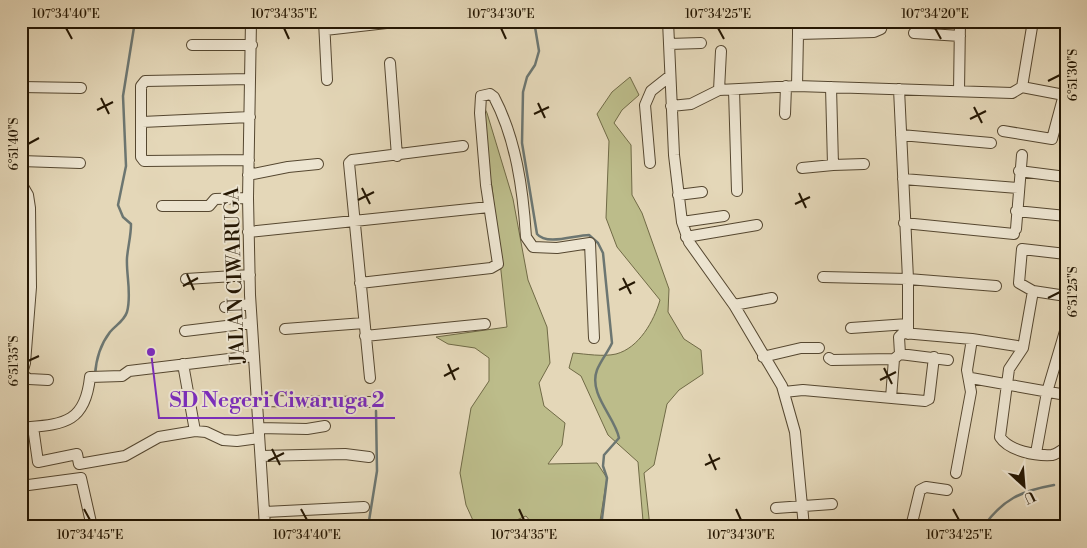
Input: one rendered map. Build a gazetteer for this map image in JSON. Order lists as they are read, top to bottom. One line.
{"streets":{"street":["JALAN CIWARUGA"]},"places":["SD Negeri Ciwaruga 2"],"north":"bottom right","coordinates":["107°34'40\"E","107°34'35\"E","107°34'30\"E","107°34'25\"E","107°34'20\"E","6°51'30\"S","6°51'40\"S","6°51'25\"S","6°51'35\"S","107°34'45\"E"]}
